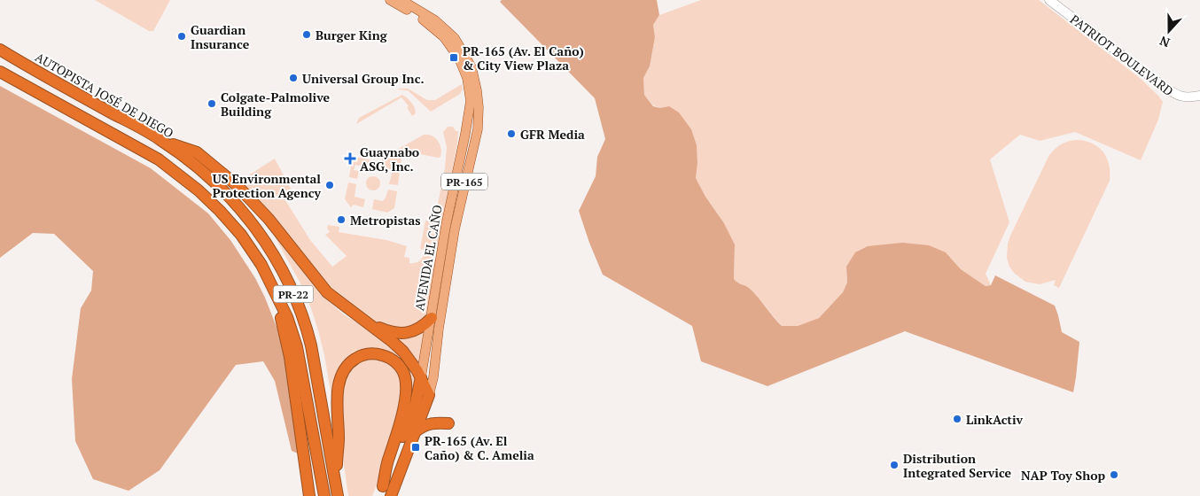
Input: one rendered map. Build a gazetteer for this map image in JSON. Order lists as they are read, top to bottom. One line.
{"streets":{"highway":["AUTOPISTA JOSÉ DE DIEGO","PR-165","AVENIDA EL CAÑO","PR-22"],"street":["PATRIOT BOULEVARD"]},"places":{"other":["Burger King","Guardian Insurance","Universal Group Inc.","Colgate-Palmolive Building","GFR Media","US Environmental Protection Agency","Metropistas","LinkActiv","Distribution Integrated Service","NAP Toy Shop"],"transit":["PR-165 (Av. El Caño) & City View Plaza","PR-165 (Av. El Caño) & C. Amelia"],"health":["Guaynabo ASG, Inc."]},"north":"bottom"}
